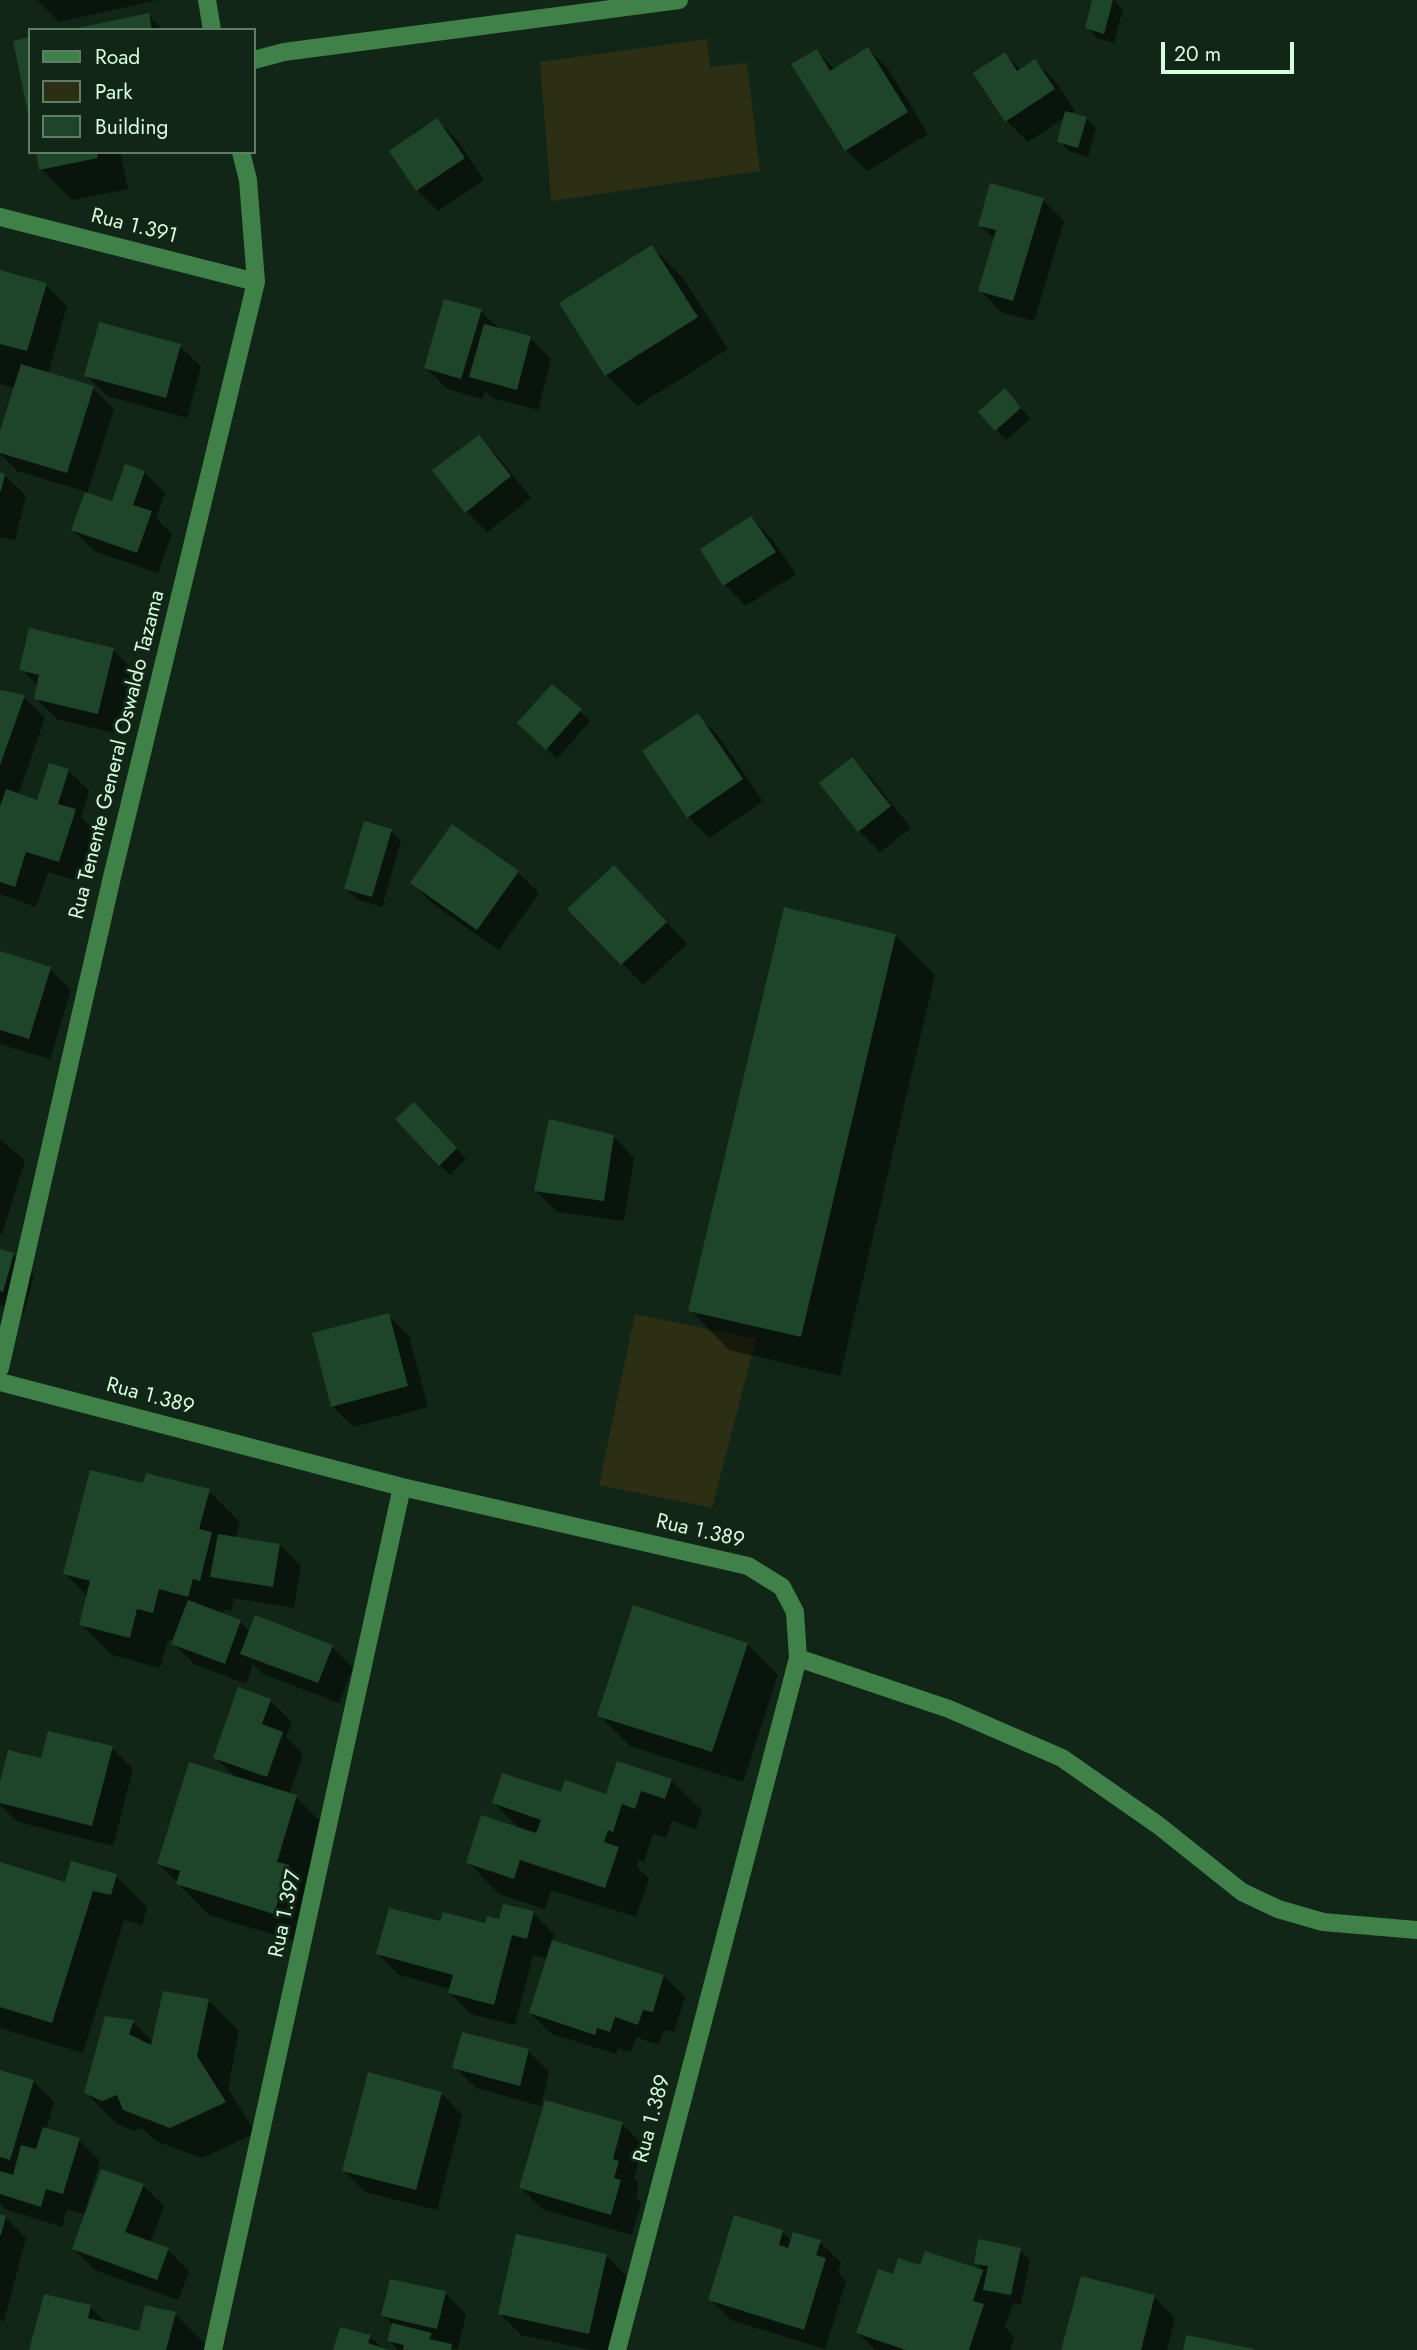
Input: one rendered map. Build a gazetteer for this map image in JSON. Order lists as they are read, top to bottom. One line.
{"streets":{"street":["Rua 1.391","Rua Tenente General Oswaldo Tazama","Rua 1.389","Rua 1.397"]},"crossings":[["Rua 1.391","Rua Tenente General Oswaldo Tazama"],["Rua 1.389","Rua 1.397"]],"legend":["Road","Park","Building"],"scale_bar":"20 m"}
